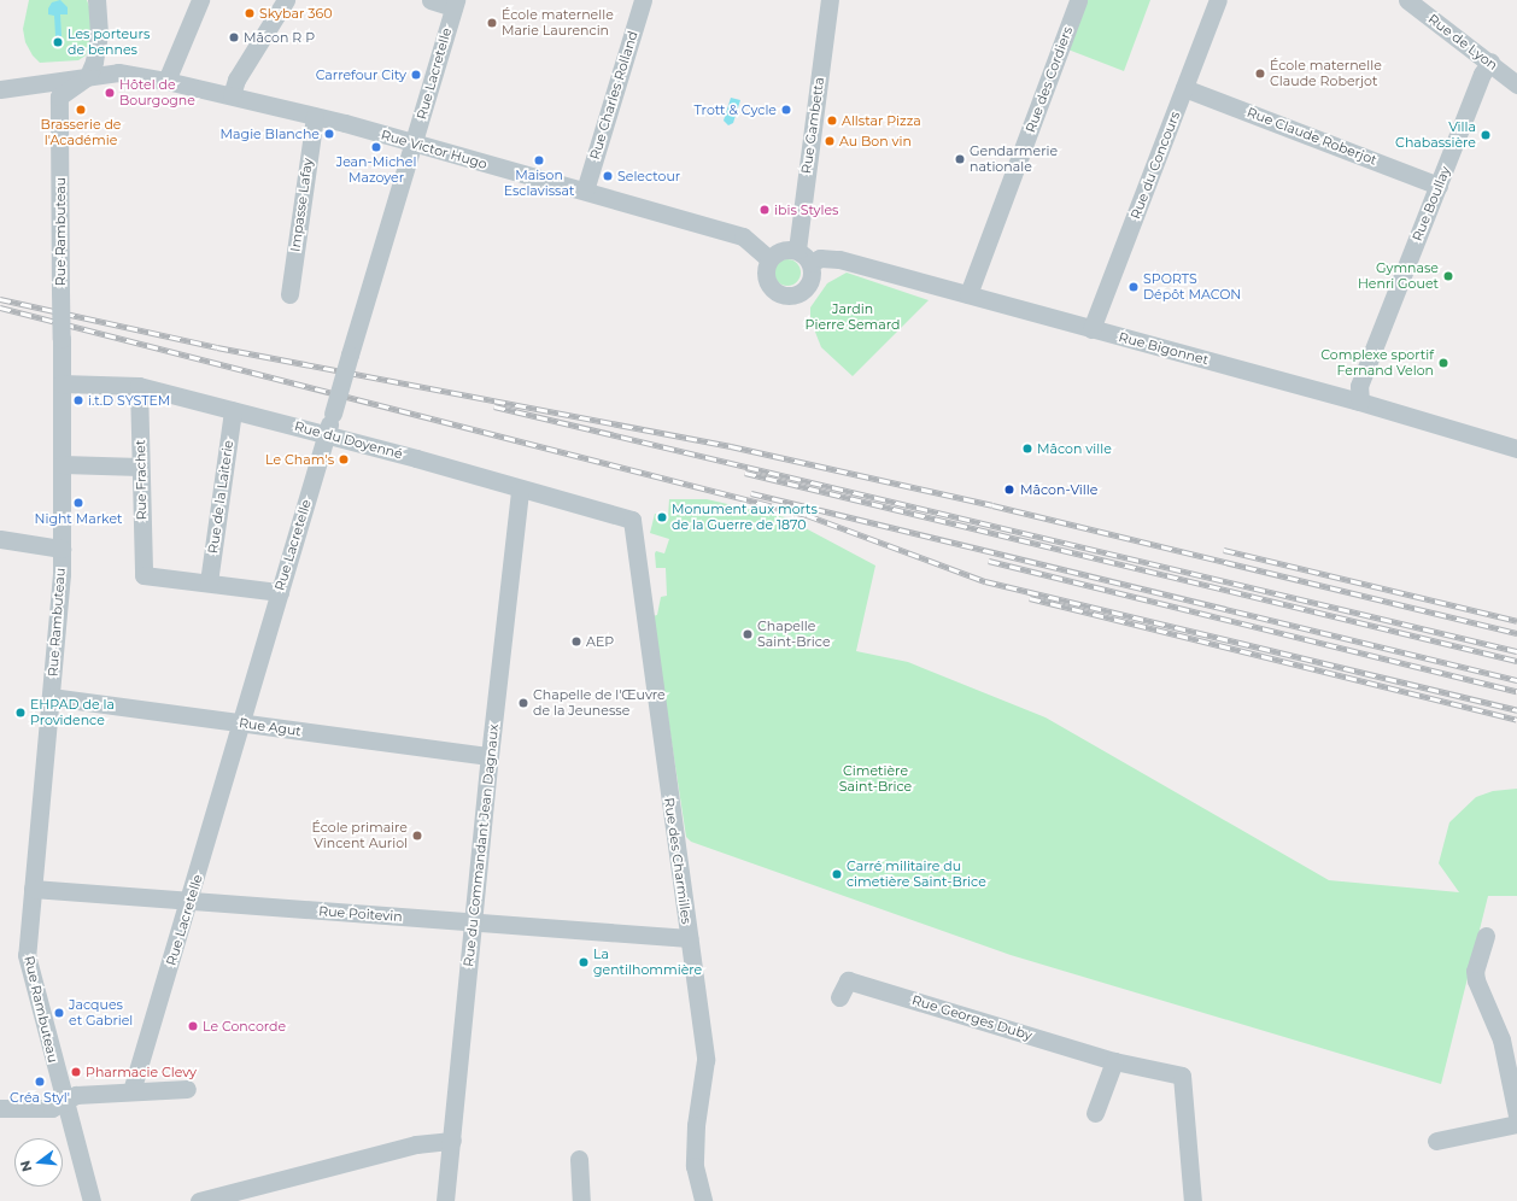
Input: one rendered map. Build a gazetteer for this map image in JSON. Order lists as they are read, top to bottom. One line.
{"streets":{"street":["Rue de Lyon","Rue Lacretelle","Rue des Cordiers","Rue Charles Rolland","Rue Gambetta","Rue Claude Roberjot","Rue Victor Hugo","Rue du Concours","Rue Boullay","Impasse Lafay","Rue Rambuteau","Rue Bigonnet","Rue du Doyenné","Rue Frachet","Rue de la Laiterie","Rue Agut","Rue du Commandant Jean Dagnaux","Rue des Charmilles","Rue Poitevin","Rue Georges Duby"]},"crossings":[["Rue de Lyon","Rue Boullay"],["Rue Lacretelle","Rue Victor Hugo"],["Rue Lacretelle","Rue du Doyenné"],["Rue Lacretelle","Rue Agut"],["Rue Lacretelle","Rue Poitevin"],["Rue des Cordiers","Rue Bigonnet"],["Rue Charles Rolland","Rue Victor Hugo"],["Rue Gambetta","Rue Victor Hugo"],["Rue Gambetta","Rue Bigonnet"],["Rue Claude Roberjot","Rue du Concours"],["Rue Claude Roberjot","Rue Boullay"],["Rue Victor Hugo","Impasse Lafay"],["Rue Victor Hugo","Rue Rambuteau"],["Rue Victor Hugo","Rue Bigonnet"],["Rue du Concours","Rue Bigonnet"],["Rue Boullay","Rue Bigonnet"],["Rue Rambuteau","Rue du Doyenné"],["Rue Rambuteau","Rue Agut"],["Rue Rambuteau","Rue Poitevin"],["Rue du Doyenné","Rue Frachet"],["Rue du Doyenné","Rue de la Laiterie"],["Rue du Doyenné","Rue du Commandant Jean Dagnaux"],["Rue du Doyenné","Rue des Charmilles"],["Rue Frachet","Rue de la Laiterie"],["Rue Agut","Rue du Commandant Jean Dagnaux"],["Rue du Commandant Jean Dagnaux","Rue Poitevin"],["Rue des Charmilles","Rue Poitevin"]],"parks":["Jardin Pierre Semard","Cimetière Saint-Brice"],"places":["Skybar 360","École maternelle Marie Laurencin","Mâcon R P","Les porteurs de bennes","École maternelle Claude Roberjot","Carrefour City","Hôtel de Bourgogne","Brasserie de l'Académie","Trott & Cycle","Allstar Pizza","Magie Blanche","Villa Chabassière","Au Bon vin","Jean-Michel Mazoyer","Gendarmerie nationale","Maison Esclavissat","Selectour","ibis Styles","Gymnase Henri Gouet","SPORTS Dépôt MACON","Complexe sportif Fernand Velon","i.t.D SYSTEM","Mâcon ville","Le Cham's","Mâcon-Ville","Night Market","Monument aux morts de la Guerre de 1870","Chapelle Saint-Brice","AEP","Chapelle de l'Œuvre de la Jeunesse","EHPAD de la Providence","École primaire Vincent Auriol","Carré militaire du cimetière Saint-Brice","La gentilhommière","Jacques et Gabriel","Le Concorde","Pharmacie Clevy","Créa Styl'"],"north":"left"}
